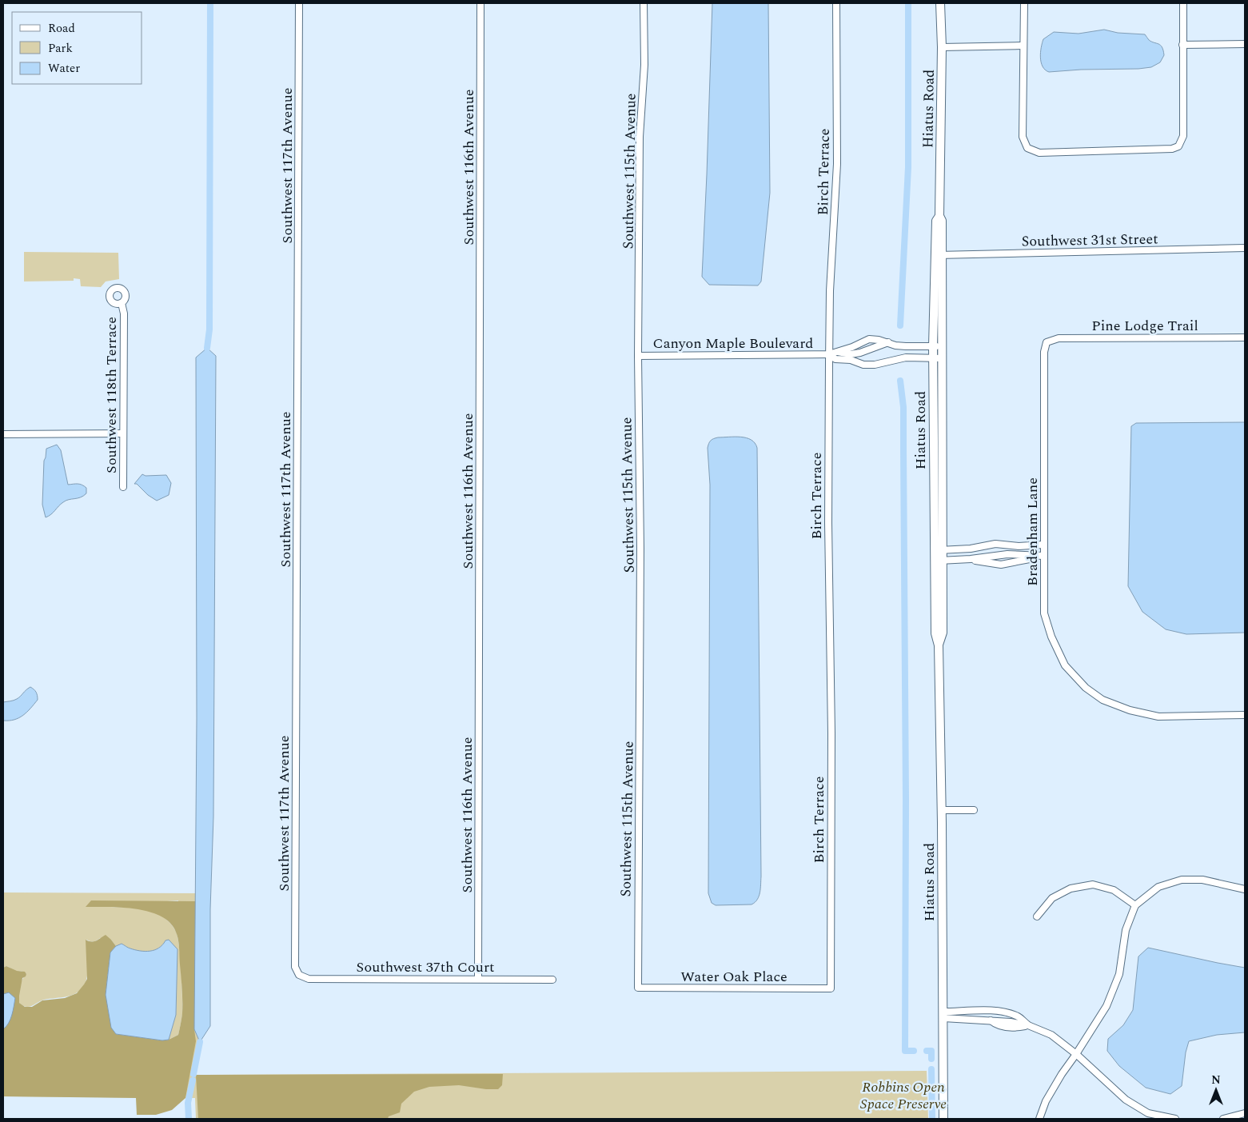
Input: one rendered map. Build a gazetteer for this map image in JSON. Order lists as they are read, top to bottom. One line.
{"streets":{"street":["Hiatus Road","Southwest 117th Avenue","Southwest 116th Avenue","Southwest 115th Avenue","Birch Terrace","Southwest 31st Street","Pine Lodge Trail","Canyon Maple Boulevard","Southwest 118th Terrace","Bradenham Lane","Southwest 37th Court","Water Oak Place"]},"crossings":[["Hiatus Road","Southwest 31st Street"],["Hiatus Road","Canyon Maple Boulevard"],["Southwest 117th Avenue","Southwest 37th Court"],["Southwest 116th Avenue","Southwest 37th Court"],["Southwest 115th Avenue","Canyon Maple Boulevard"],["Southwest 115th Avenue","Water Oak Place"],["Birch Terrace","Canyon Maple Boulevard"],["Birch Terrace","Water Oak Place"],["Pine Lodge Trail","Bradenham Lane"]],"parks":["Robbins Open Space Preserve"],"legend":["Road","Park","Water"],"north":"top"}
